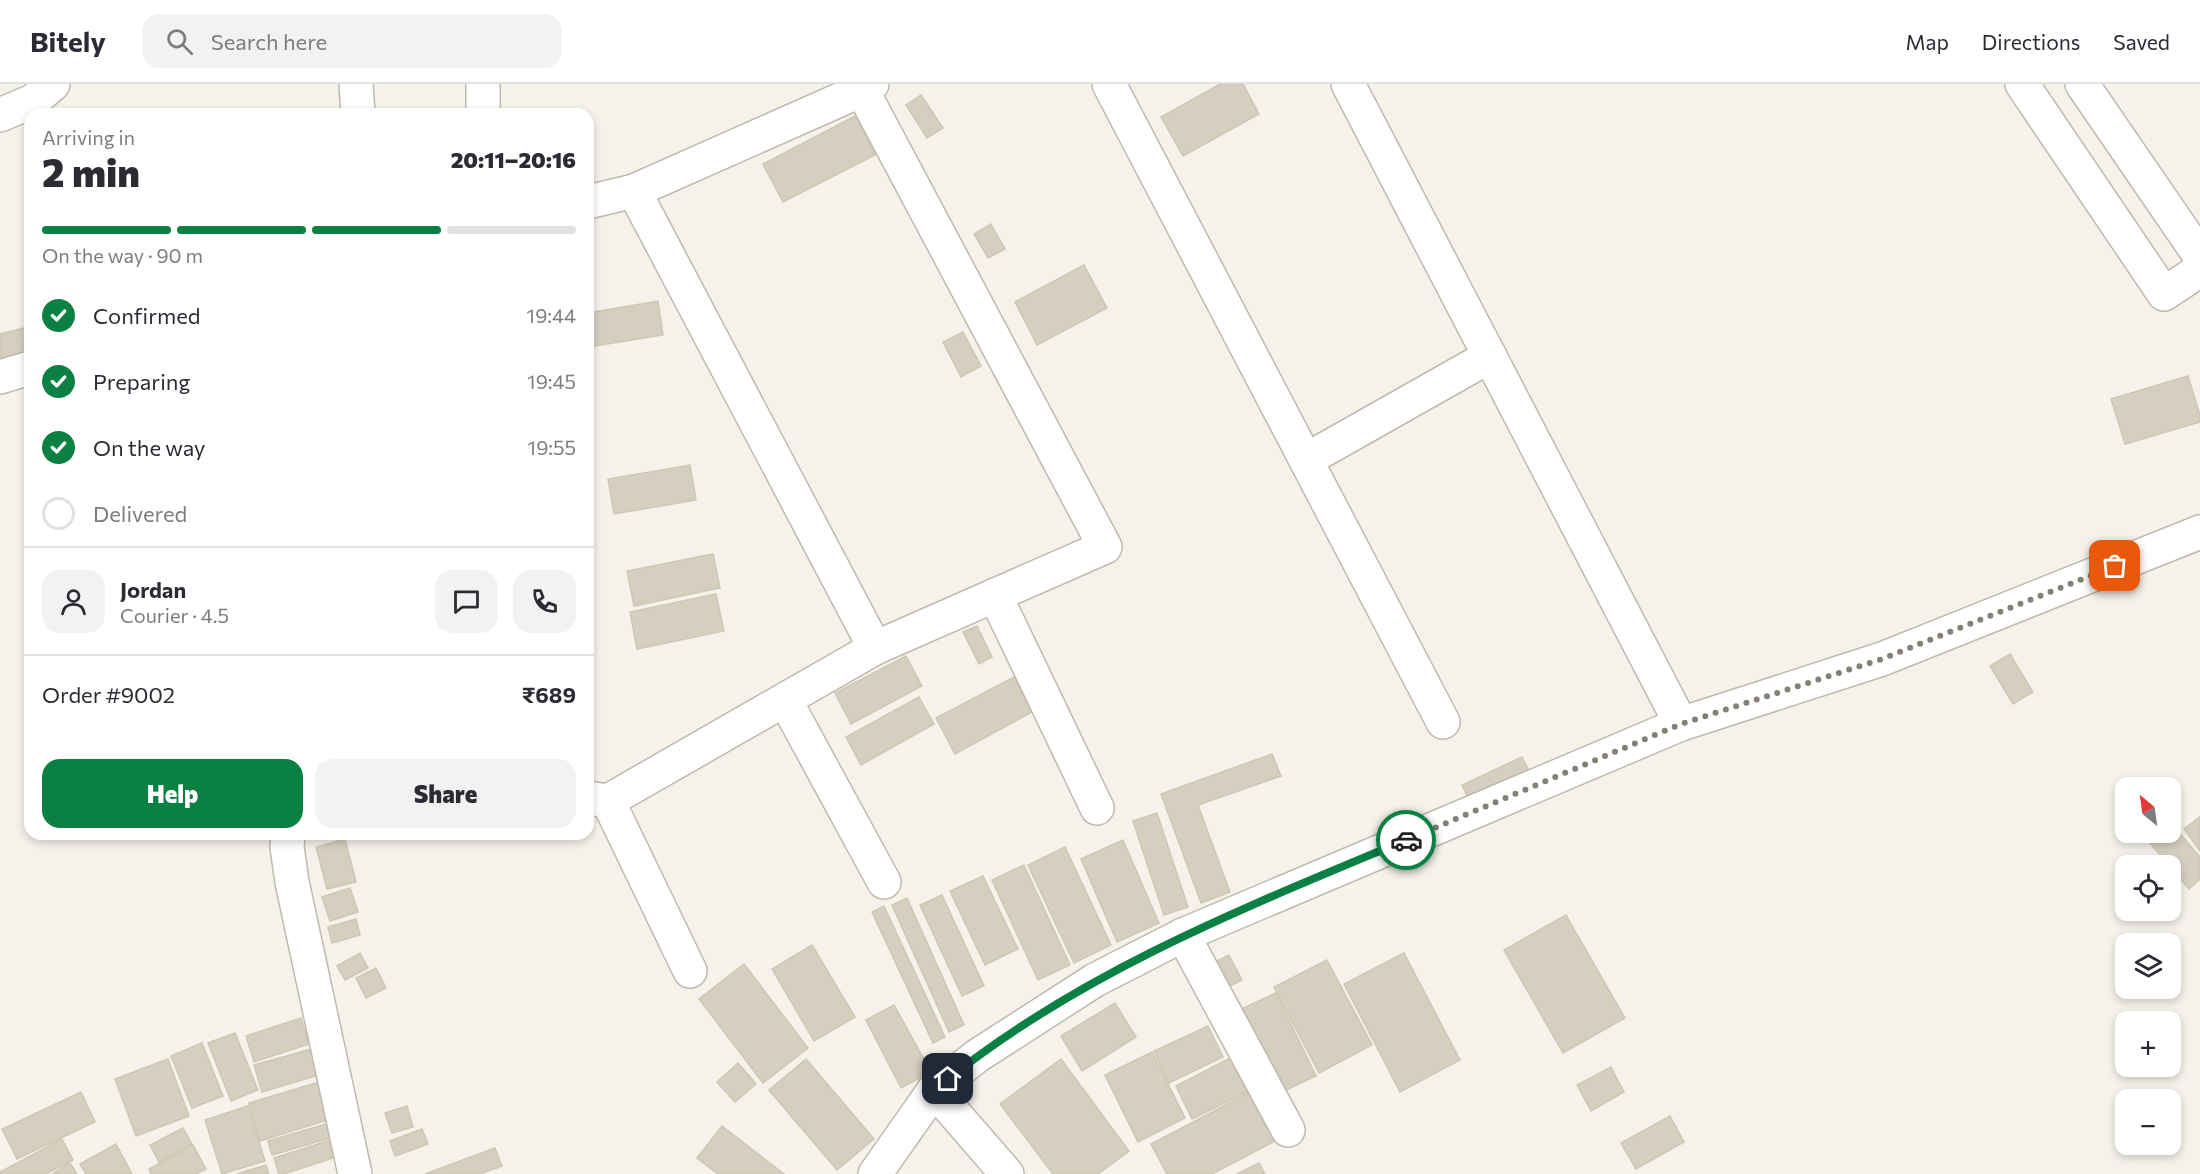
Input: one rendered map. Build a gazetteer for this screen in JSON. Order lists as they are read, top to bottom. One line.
{"north":"top left","page":{"header":"Bitely","search":"Search here","nav":["Map","Directions","Saved"],"heading":["2 min","Arriving in","20:11–20:16"],"panel":["Jordan","Courier · 4.5","Order #9002","₹689"],"bar":"On the way · 90 m","list":[["Confirmed","19:44"],["Preparing","19:45"],["On the way","19:55"],"Delivered"],"buttons":["Help","Share"],"map_buttons":["+","−"]}}
